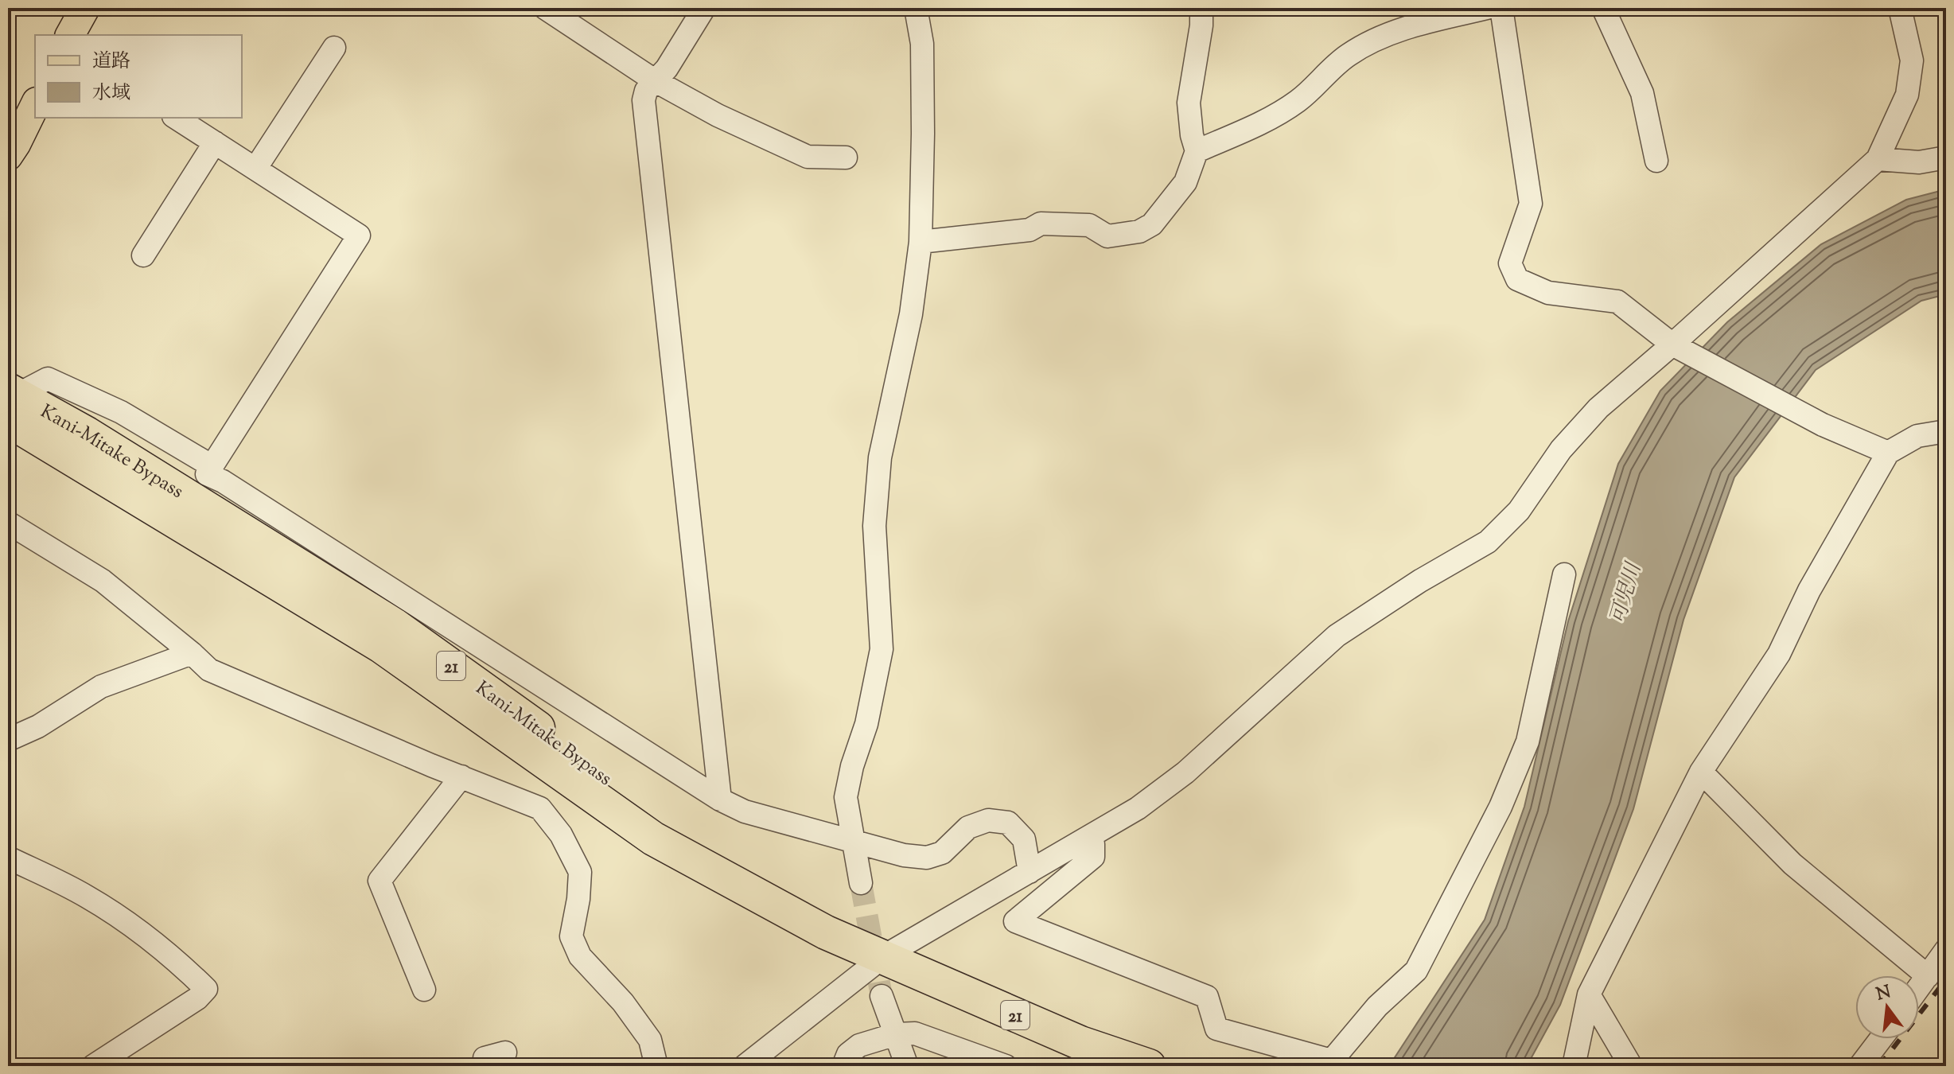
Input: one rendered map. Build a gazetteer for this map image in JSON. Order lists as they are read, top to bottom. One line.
{"streets":{"highway":["Kani-Mitake Bypass","21"]},"water":["可児川"],"legend":["道路","水域"],"north":"top"}
